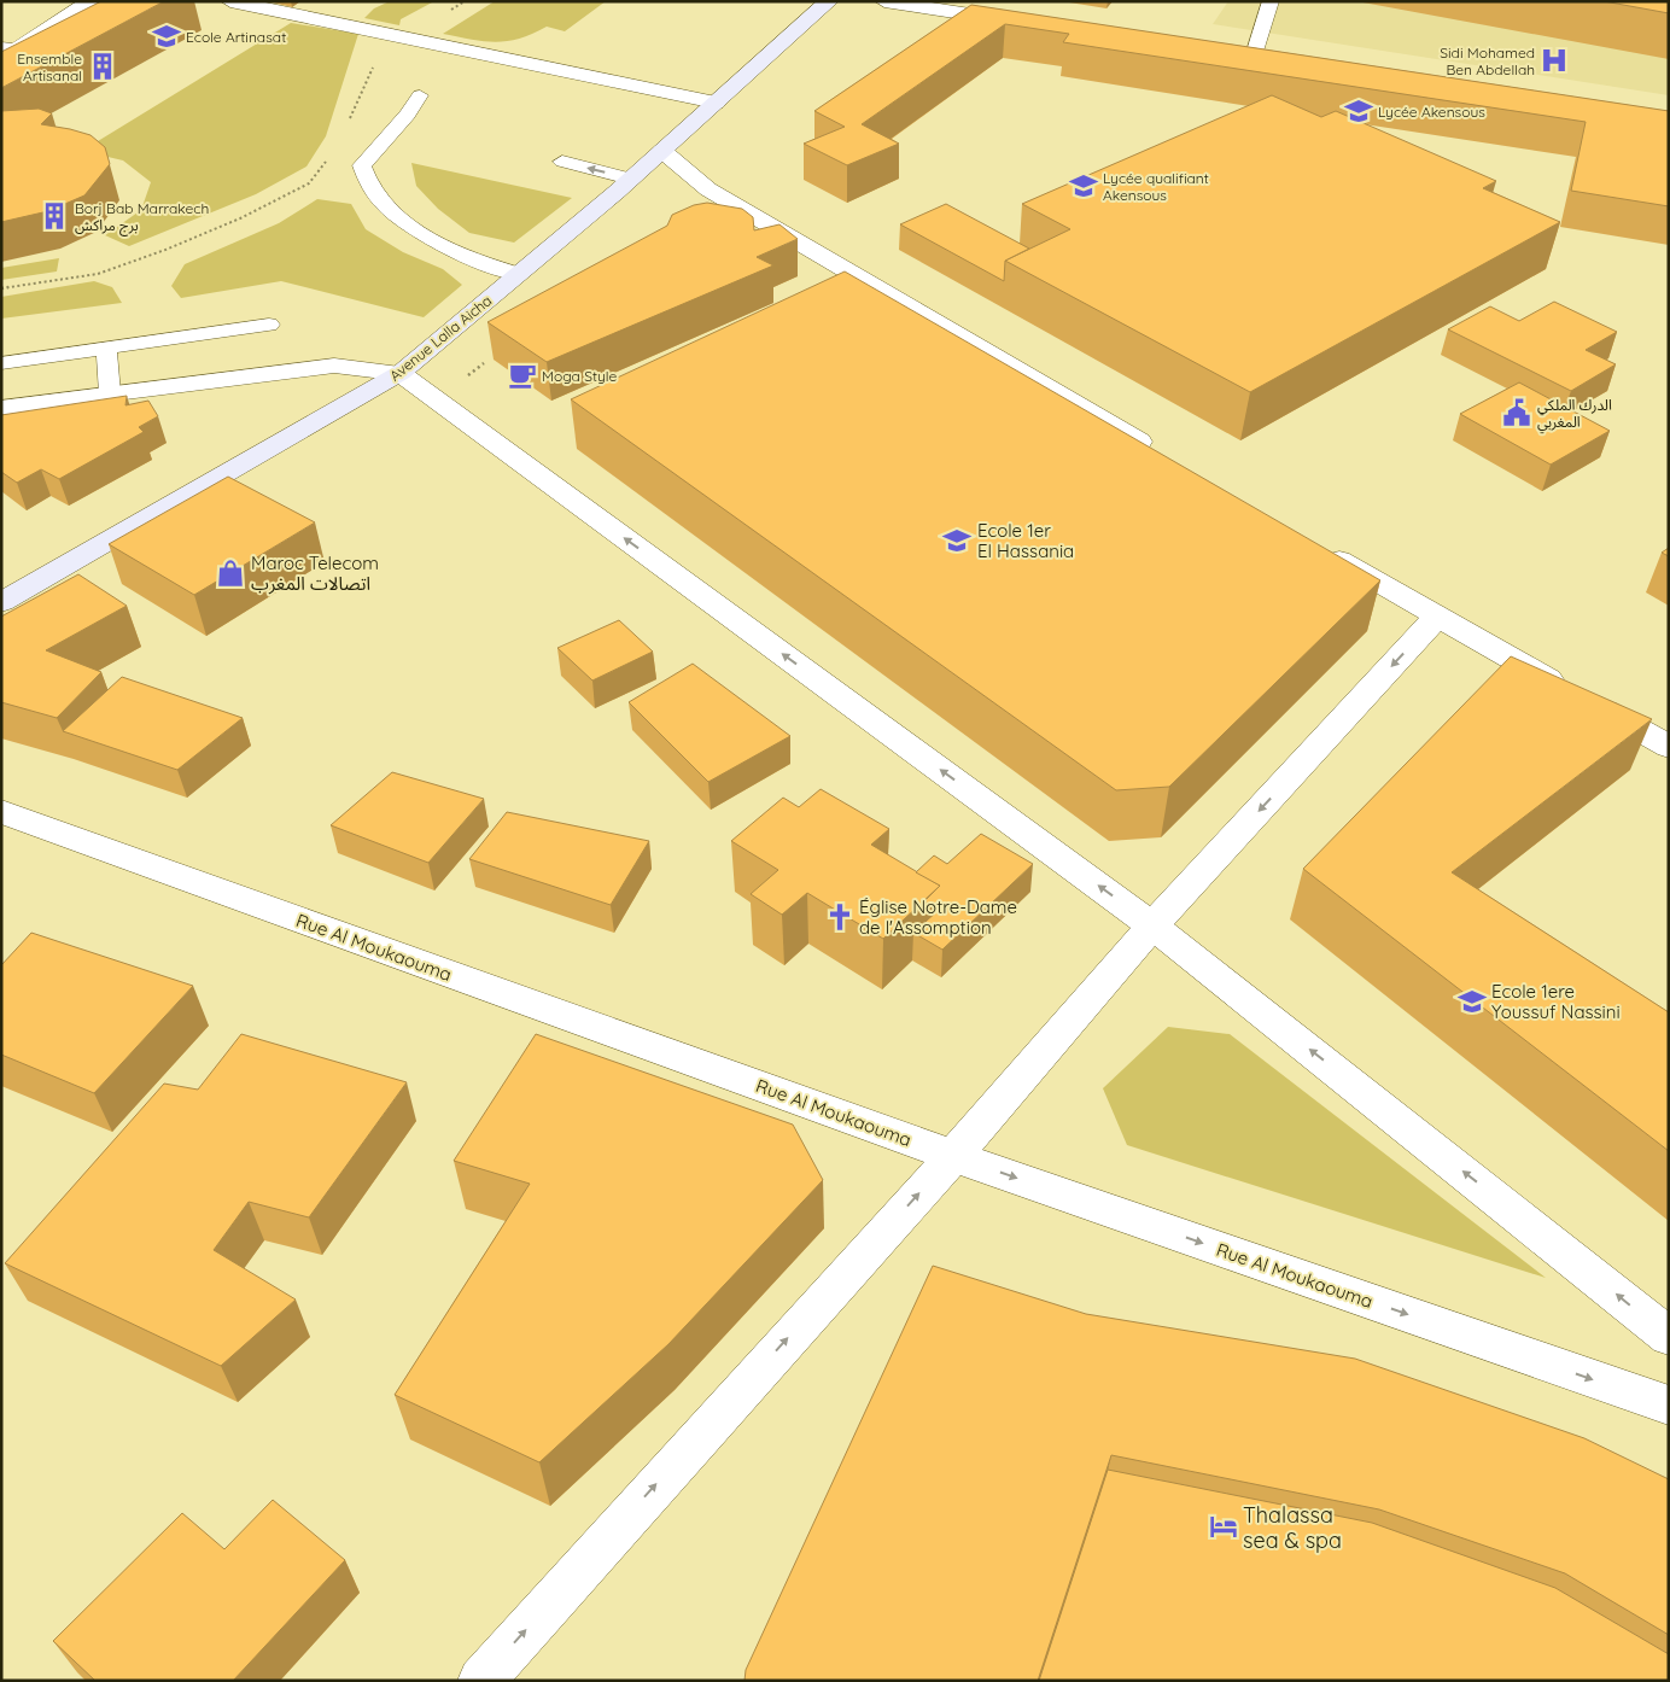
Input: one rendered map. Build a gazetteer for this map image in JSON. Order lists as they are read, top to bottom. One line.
{"streets":{"street":["Avenue Lalla Aicha","Rue Al Moukaouma"]},"places":{"school or university":["Ecole Artinasat","Lycée Akensous","Lycée qualifiant Akensous","Ecole 1er El Hassania","Ecole 1ere Youssuf Nassini"],"hospital":["Sidi Mohamed Ben Abdellah"],"building":["Ensemble Artisanal","Borj Bab Marrakech برج مراكش"],"cafe":["Moga Style"],"public building":["الدرك الملكي المغربي"],"shop":["Maroc Telecom اتصالات المغرب"],"church":["Église Notre-Dame de l'Assomption"],"hotel":["Thalassa sea & spa"]}}
